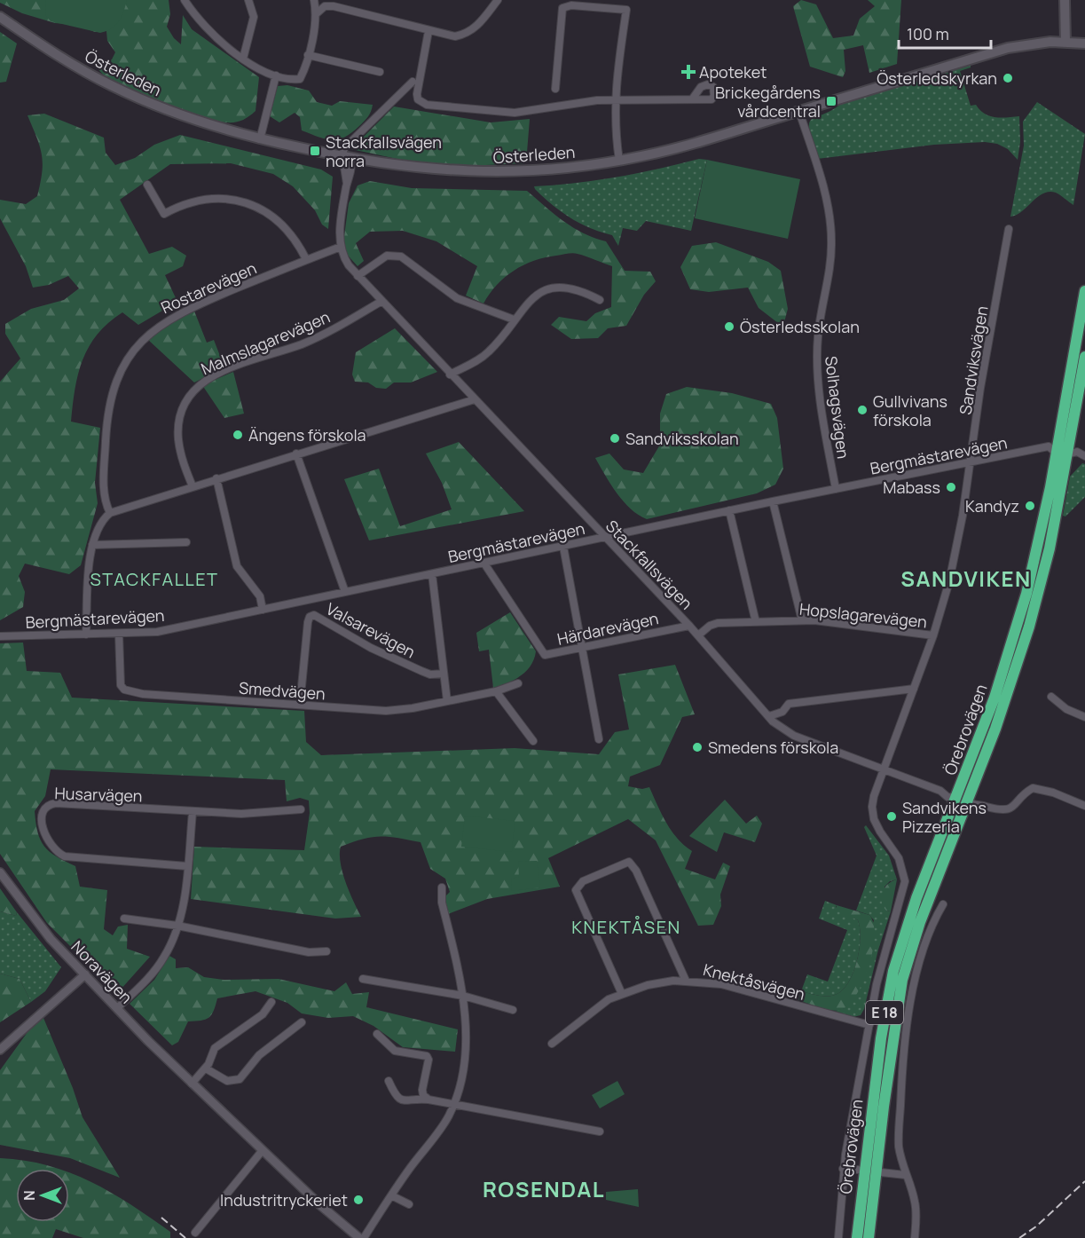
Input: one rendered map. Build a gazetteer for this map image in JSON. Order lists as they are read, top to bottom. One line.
{"streets":{"highway":["Örebrovägen","E 18"],"main road":["Österleden"],"street":["Rostarevägen","Malmslagarevägen","Sandviksvägen","Solhagsvägen","Bergmästarevägen","Stackfallsvägen","Hopslagarevägen","Härdarevägen","Valsarevägen","Smedvägen","Husarvägen","Noravägen","Knektåsvägen"]},"crossings":[["Österleden","Solhagsvägen"],["Österleden","Stackfallsvägen"],["Rostarevägen","Stackfallsvägen"],["Malmslagarevägen","Stackfallsvägen"],["Sandviksvägen","Bergmästarevägen"],["Sandviksvägen","Stackfallsvägen"],["Sandviksvägen","Hopslagarevägen"],["Sandviksvägen","Knektåsvägen"],["Solhagsvägen","Bergmästarevägen"],["Bergmästarevägen","Stackfallsvägen"],["Bergmästarevägen","Härdarevägen"],["Bergmästarevägen","Smedvägen"],["Bergmästarevägen","Örebrovägen"],["Stackfallsvägen","Hopslagarevägen"],["Stackfallsvägen","Härdarevägen"],["Stackfallsvägen","Örebrovägen"],["Valsarevägen","Smedvägen"]],"districts":["SANDVIKEN","STACKFALLET","KNEKTÅSEN","ROSENDAL"],"places":{"health":["Apoteket"],"other":["Österledskyrkan","Österledsskolan","Gullvivans förskola","Ängens förskola","Sandviksskolan","Mabass","Kandyz","Smedens förskola","Sandvikens Pizzeria","Industritryckeriet"],"transit":["Brickegårdens vårdcentral","Stackfallsvägen norra"]},"scale_bar":"100 m","north":"left"}
